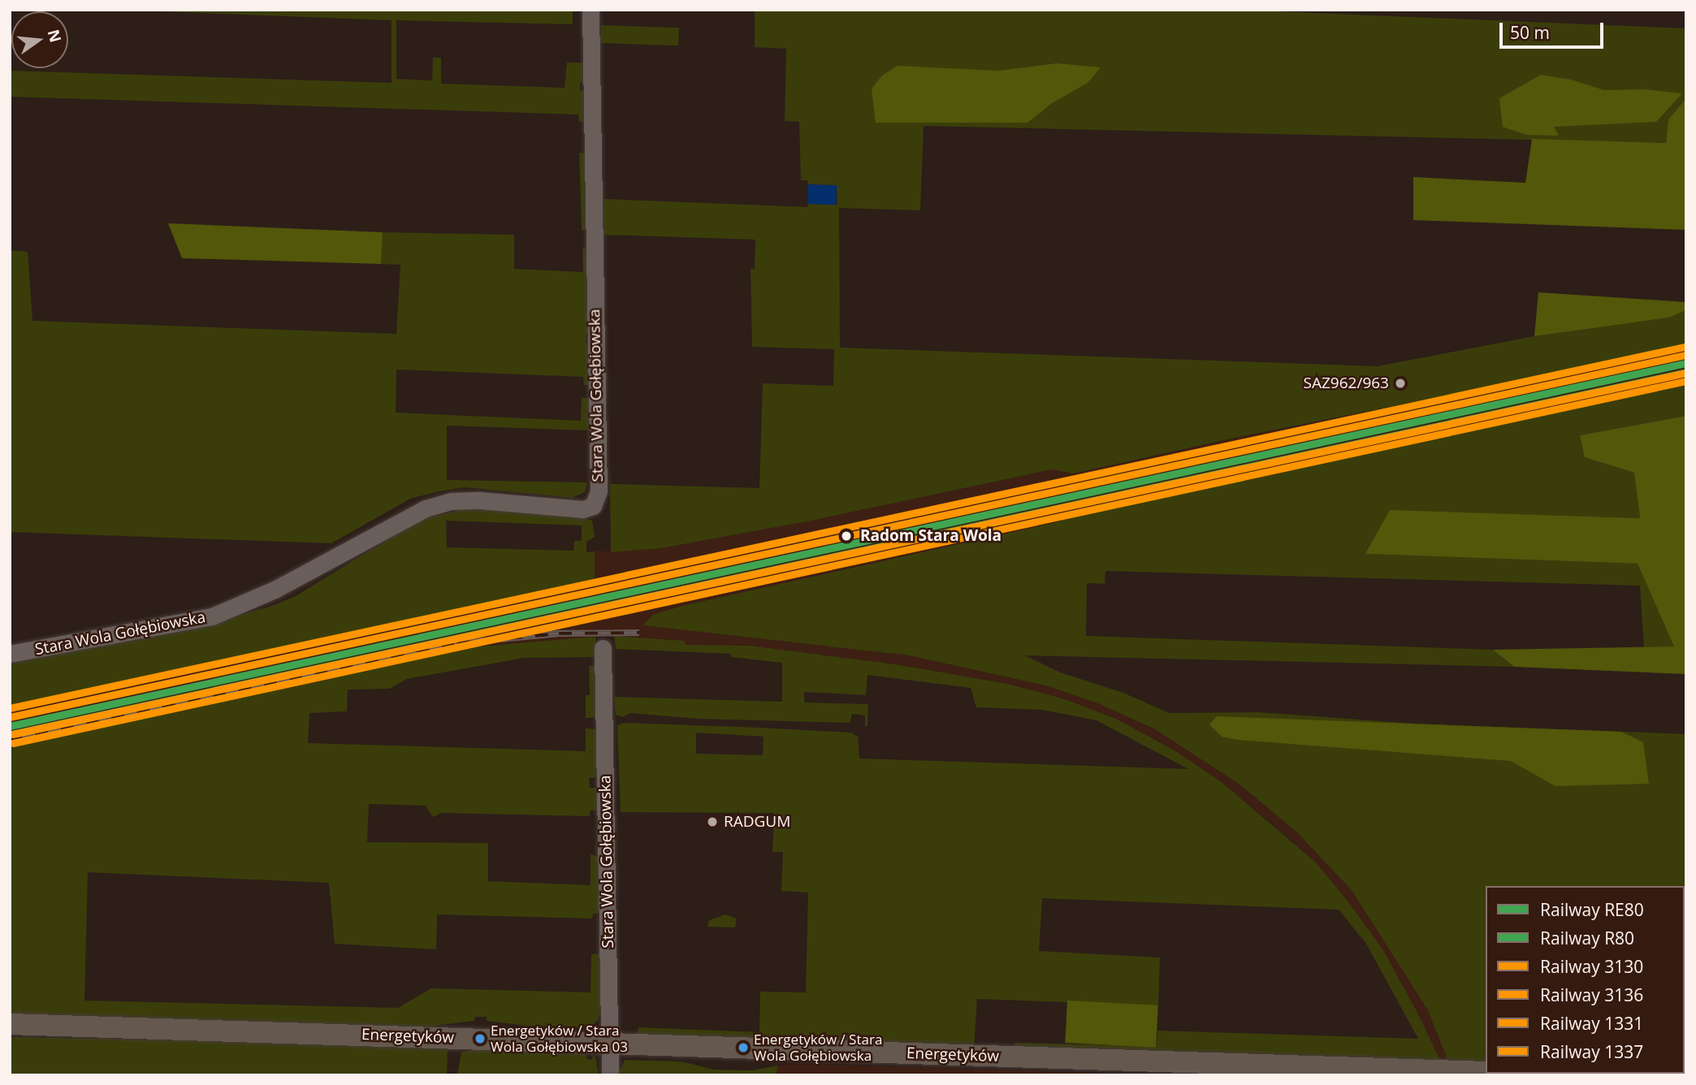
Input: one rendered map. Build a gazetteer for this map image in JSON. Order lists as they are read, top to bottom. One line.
{"streets":{"main road":["Energetyków"],"street":["Stara Wola Gołębiowska"]},"crossings":[["Stara Wola Gołębiowska","Energetyków"]],"places":["SAZ962/963","Radom Stara Wola","RADGUM","Energetyków / Stara Wola Gołębiowska 03","Energetyków / Stara Wola Gołębiowska"],"lines":["rail line 1331","rail line 3130","rail line RE80","rail line R80","rail line 1337","rail line 3136"],"legend":["Railway RE80","Railway R80","Railway 3130","Railway 3136","Railway 1331","Railway 1337"],"scale_bar":"50 m","north":"right"}
